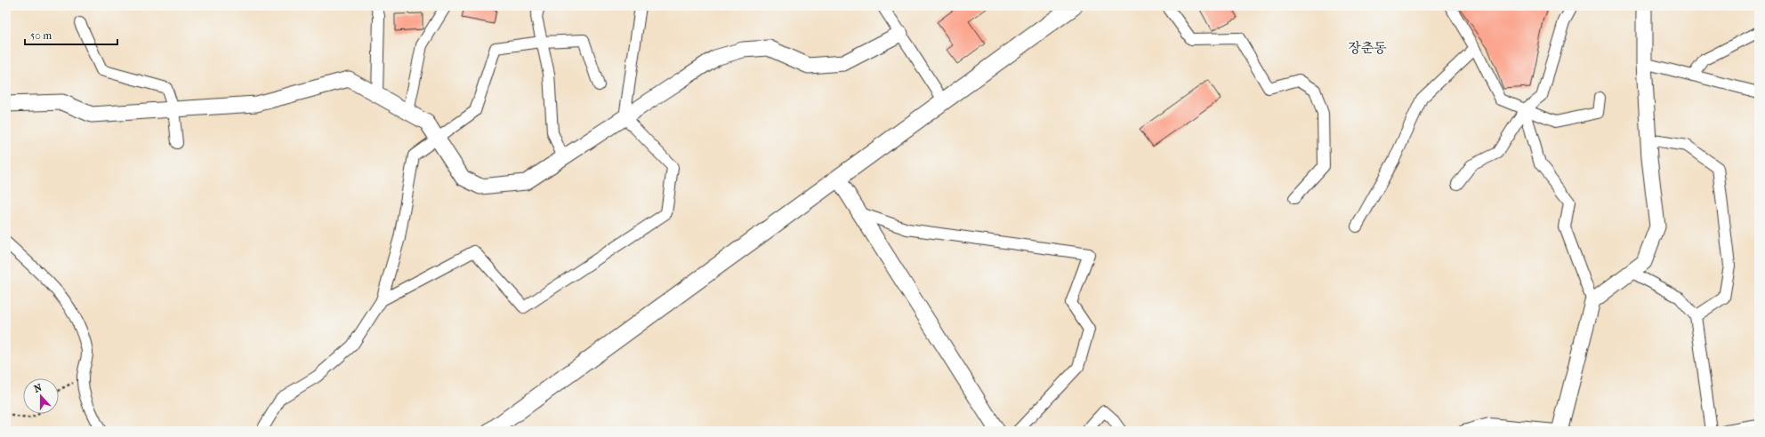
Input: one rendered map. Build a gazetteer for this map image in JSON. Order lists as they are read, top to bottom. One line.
{"districts":["장춘동"],"scale_bar":"50 m","north":"top"}
